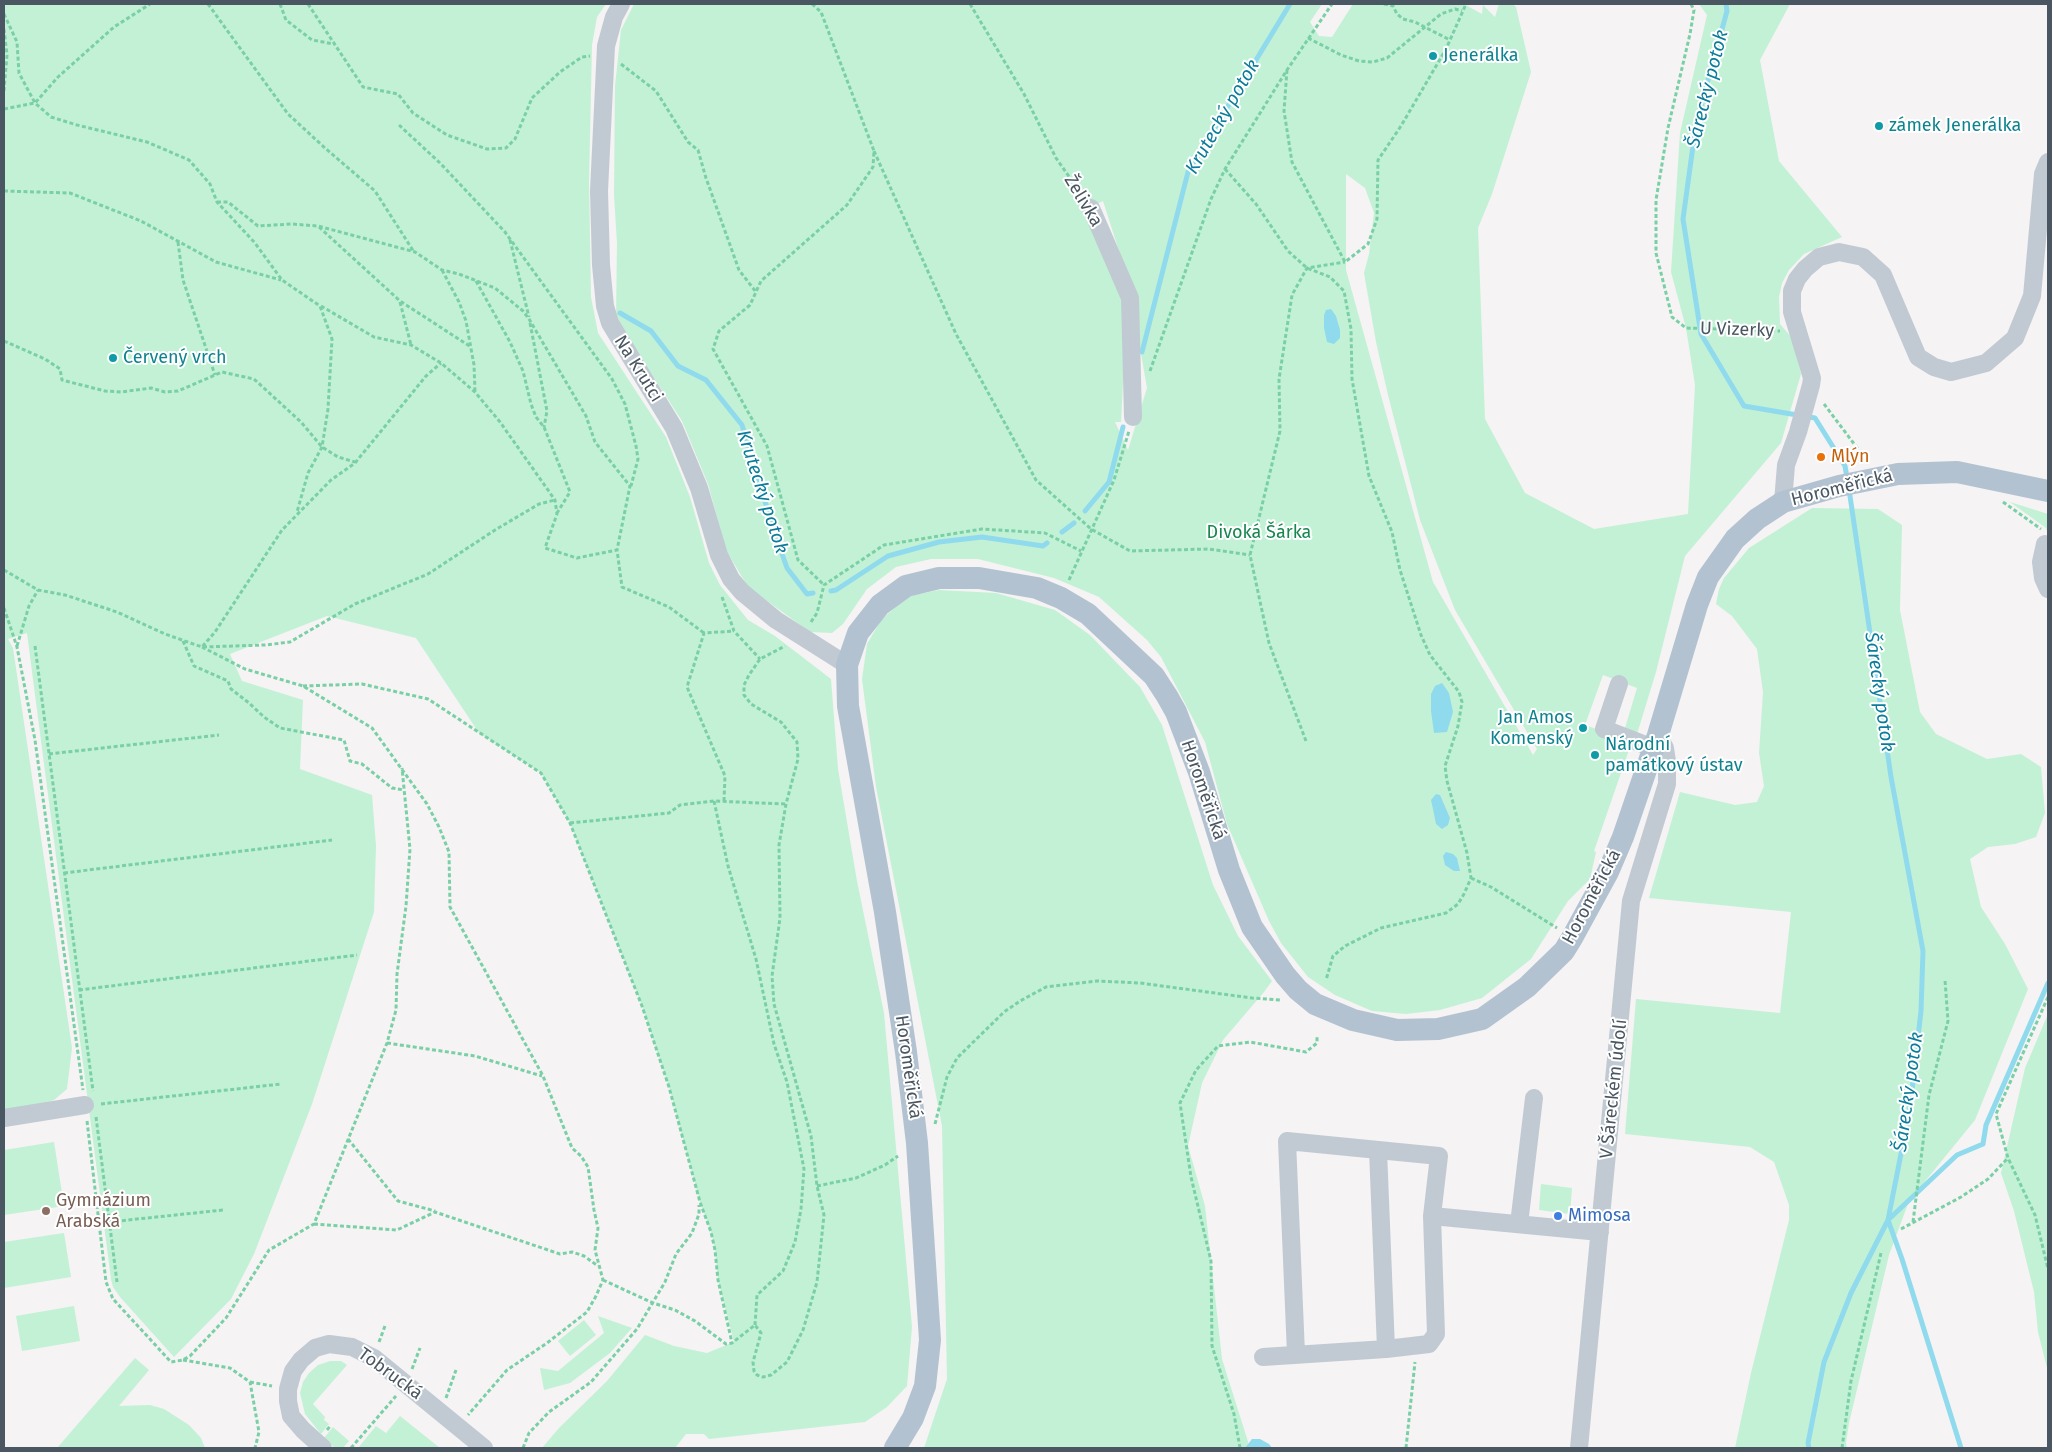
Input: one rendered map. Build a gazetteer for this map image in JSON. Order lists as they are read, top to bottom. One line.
{"streets":{"main road":["Horoměřická"],"street":["Želivka","U Vizerky","Na Krutci","V Šáreckém údolí","Tobrucká"]},"crossings":[["U Vizerky","Horoměřická"],["Na Krutci","Horoměřická"],["Horoměřická","V Šáreckém údolí"]],"water":["Šárecký potok","Krutecký potok"],"parks":["Divoká Šárka"],"places":["Jenerálka","zámek Jenerálka","Červený vrch","Mlýn","Jan Amos Komenský","Národní památkový ústav","Gymnázium Arabská","Mimosa"]}
